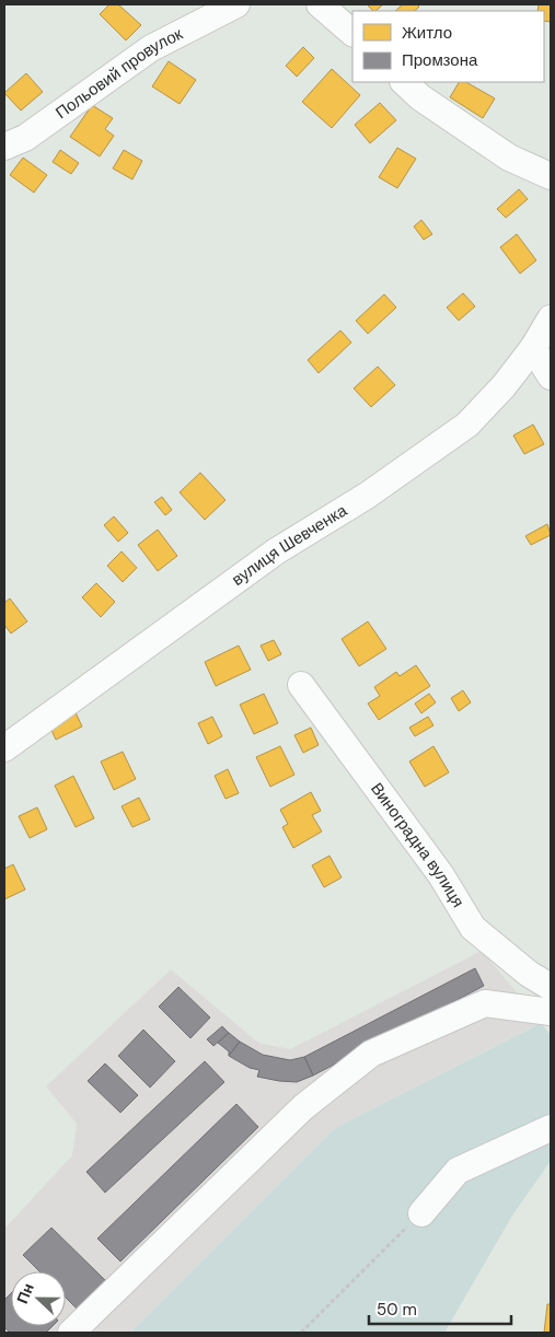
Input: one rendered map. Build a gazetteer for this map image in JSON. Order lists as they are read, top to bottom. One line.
{"streets":{"street":["Польовий провулок","вулиця Шевченка","Виноградна вулиця"]},"legend":["Житло","Промзона"],"scale_bar":"50 m","north":"left"}
